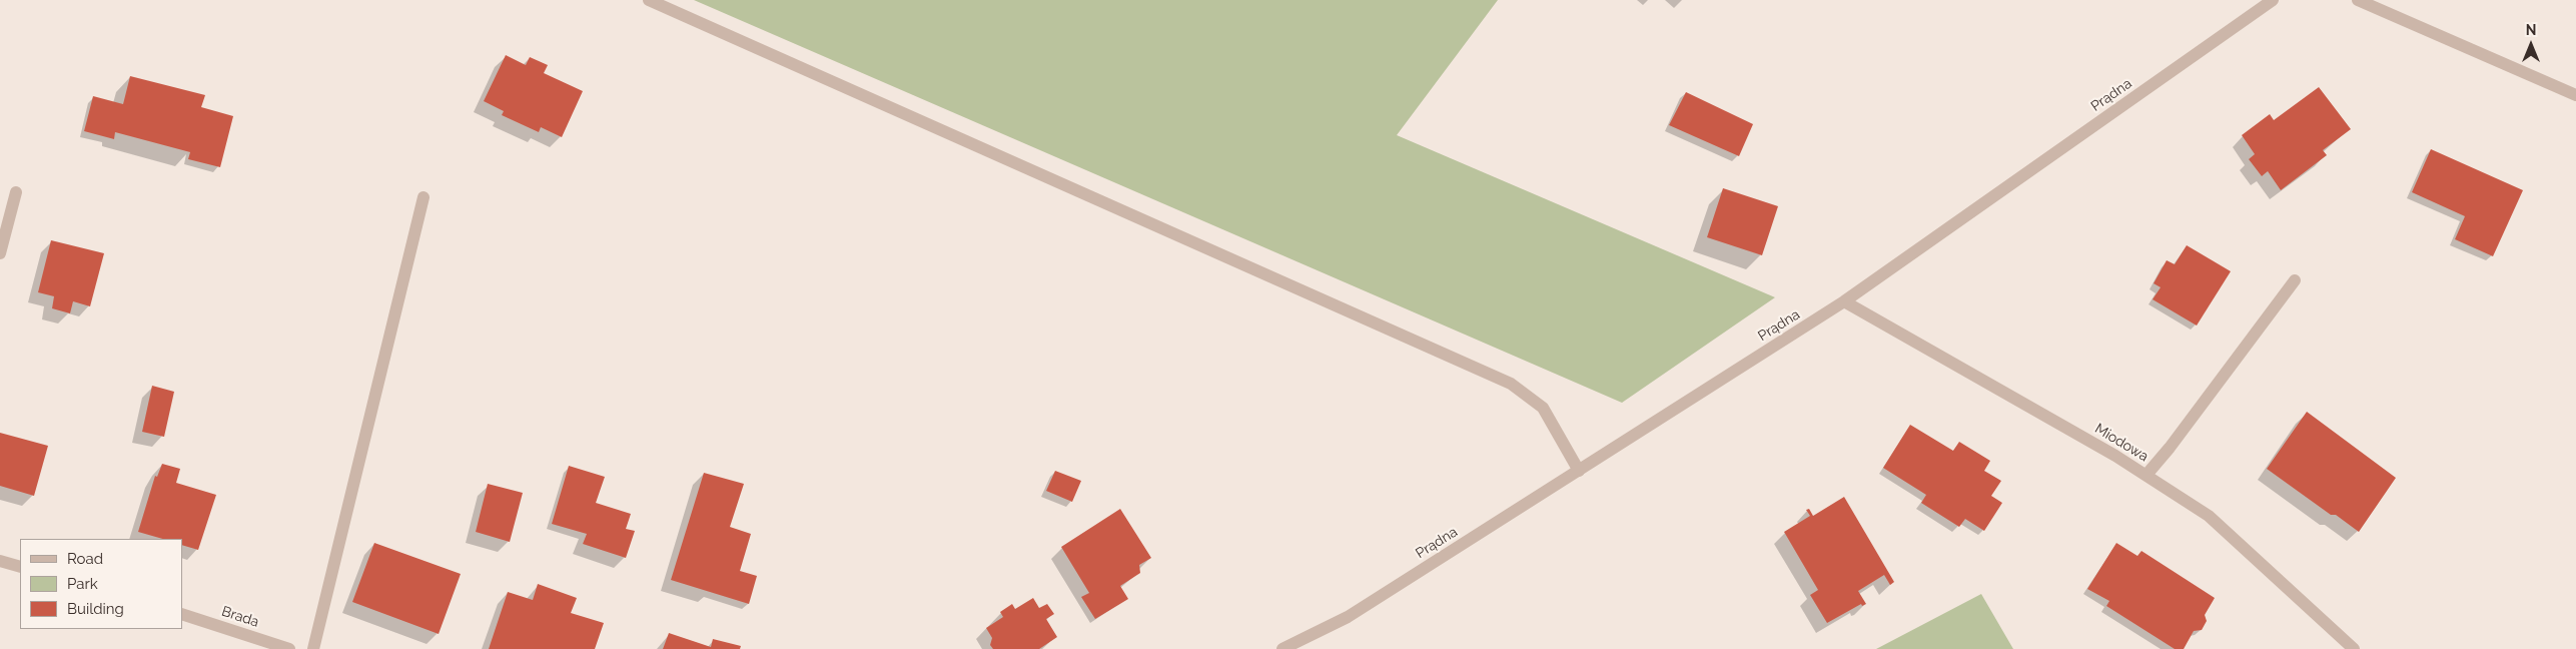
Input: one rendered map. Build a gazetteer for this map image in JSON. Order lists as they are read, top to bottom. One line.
{"streets":{"street":["Prądna","Miodowa","Brada"]},"crossings":[["Prądna","Miodowa"]],"legend":["Road","Park","Building"],"north":"top"}
